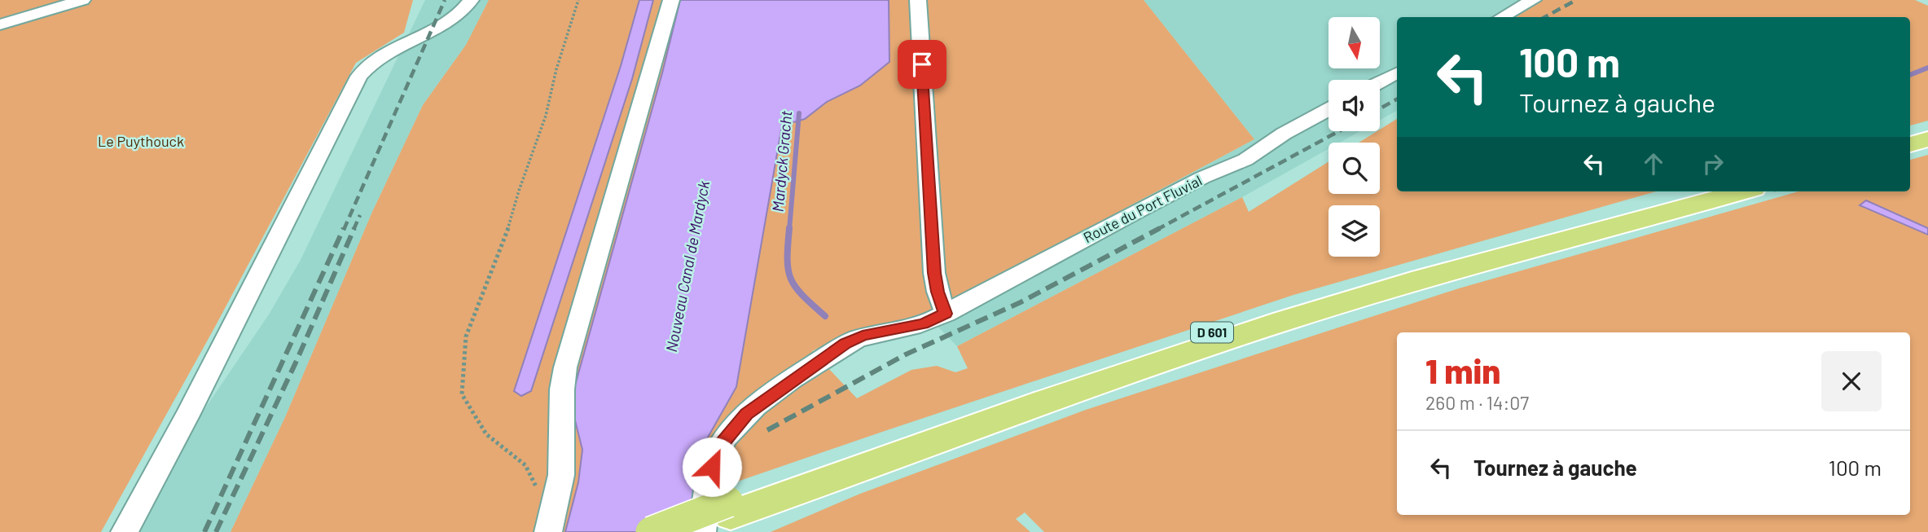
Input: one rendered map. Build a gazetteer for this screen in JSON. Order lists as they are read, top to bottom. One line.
{"streets":{"main road":["D 601"],"street":["Route du Port Fluvial"]},"water":["Mardyck Gracht","Nouveau Canal de Mardyck"],"parks":["Le Puythouck"],"north":"bottom","page":{"turn":["100 m","Tournez à gauche"],"heading":["1 min","260 m · 14:07"],"list":[{"name":"Tournez à gauche","value":"100 m"}]}}
